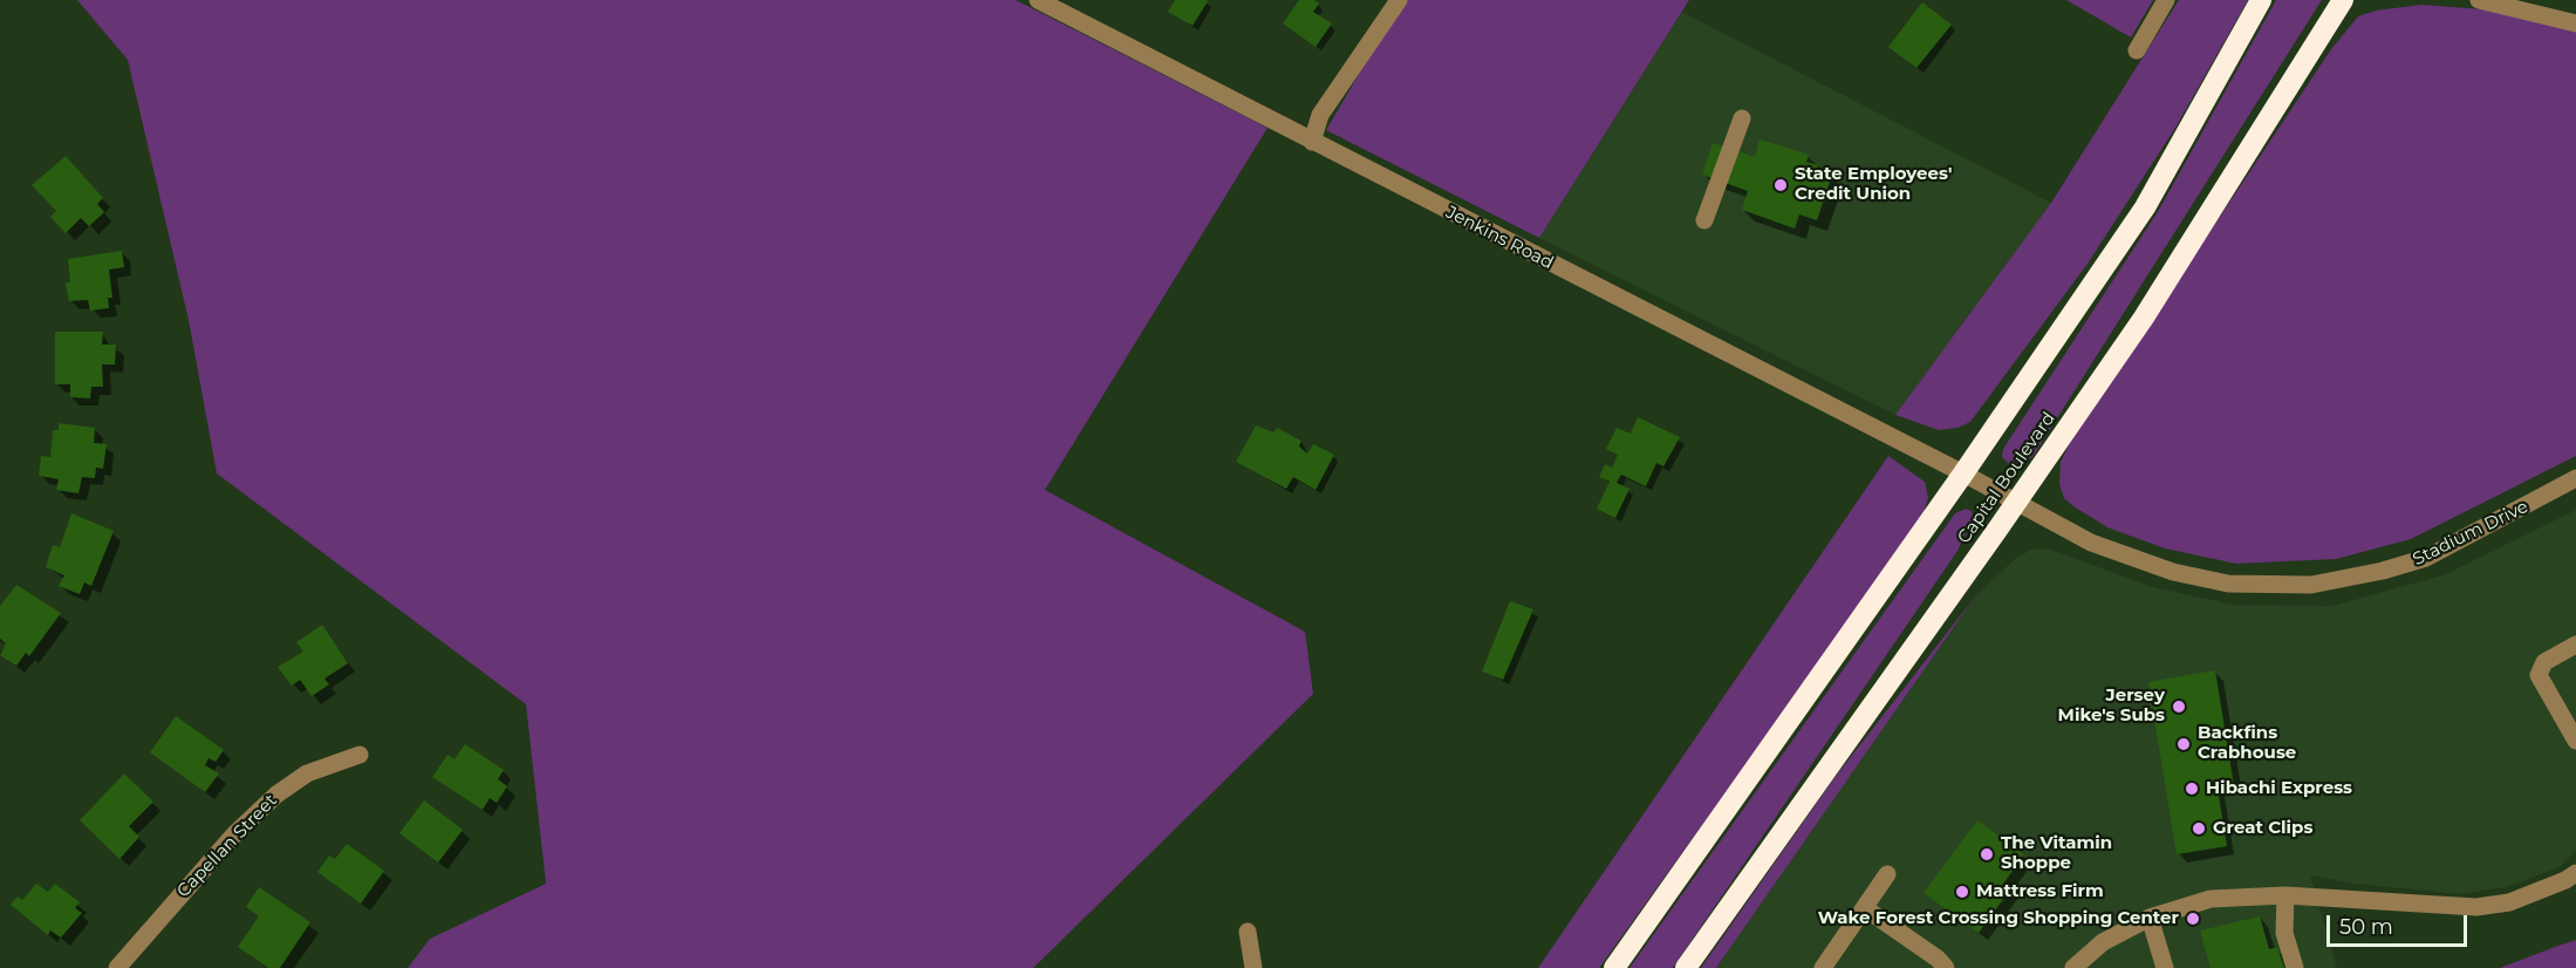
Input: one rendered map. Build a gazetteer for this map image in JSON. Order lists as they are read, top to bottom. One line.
{"streets":{"highway":["Capital Boulevard"],"street":["Jenkins Road","Stadium Drive","Capellan Street"]},"crossings":[["Jenkins Road","Stadium Drive"],["Capital Boulevard","Stadium Drive"]],"places":["State Employees' Credit Union","Jersey Mike's Subs","Backfins Crabhouse","Hibachi Express","Great Clips","The Vitamin Shoppe","Mattress Firm","Wake Forest Crossing Shopping Center"],"scale_bar":"50 m"}
